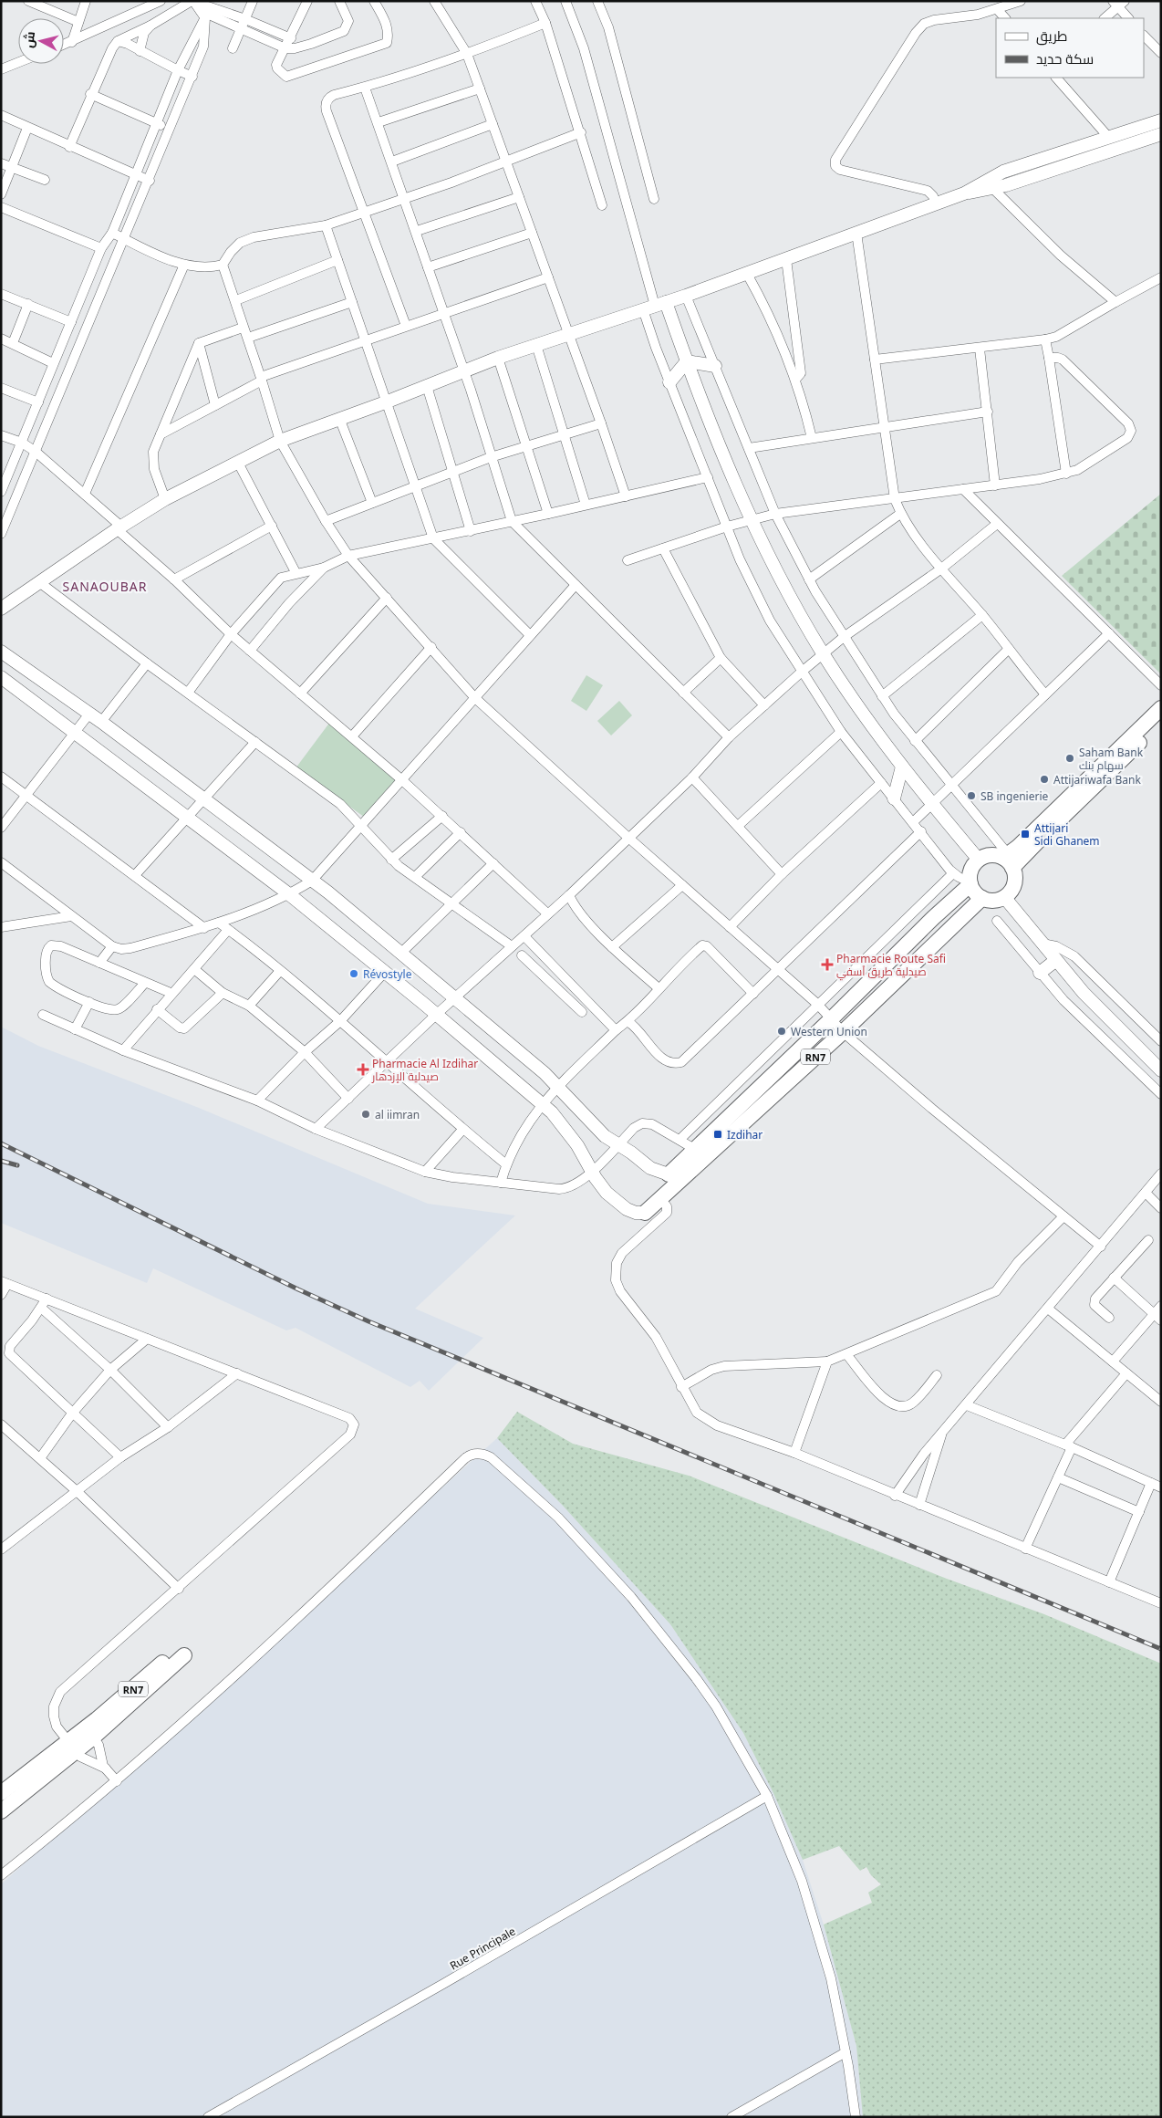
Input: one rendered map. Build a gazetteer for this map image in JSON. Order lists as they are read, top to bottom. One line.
{"streets":{"main road":["RN7"],"street":["Rue Principale"]},"districts":["SANAOUBAR"],"places":{"other":["Saham Bank سهام بنك","Attijariwafa Bank","SB ingenierie","Révostyle","Western Union","al iimran"],"transit":["Attijari Sidi Ghanem","Izdihar"],"health":["Pharmacie Route Safi صيدلية طريق اًسفي","Pharmacie Al Izdihar صيدلية الإزدهار"]},"legend":["طريق","سكة حديد"],"north":"left"}
